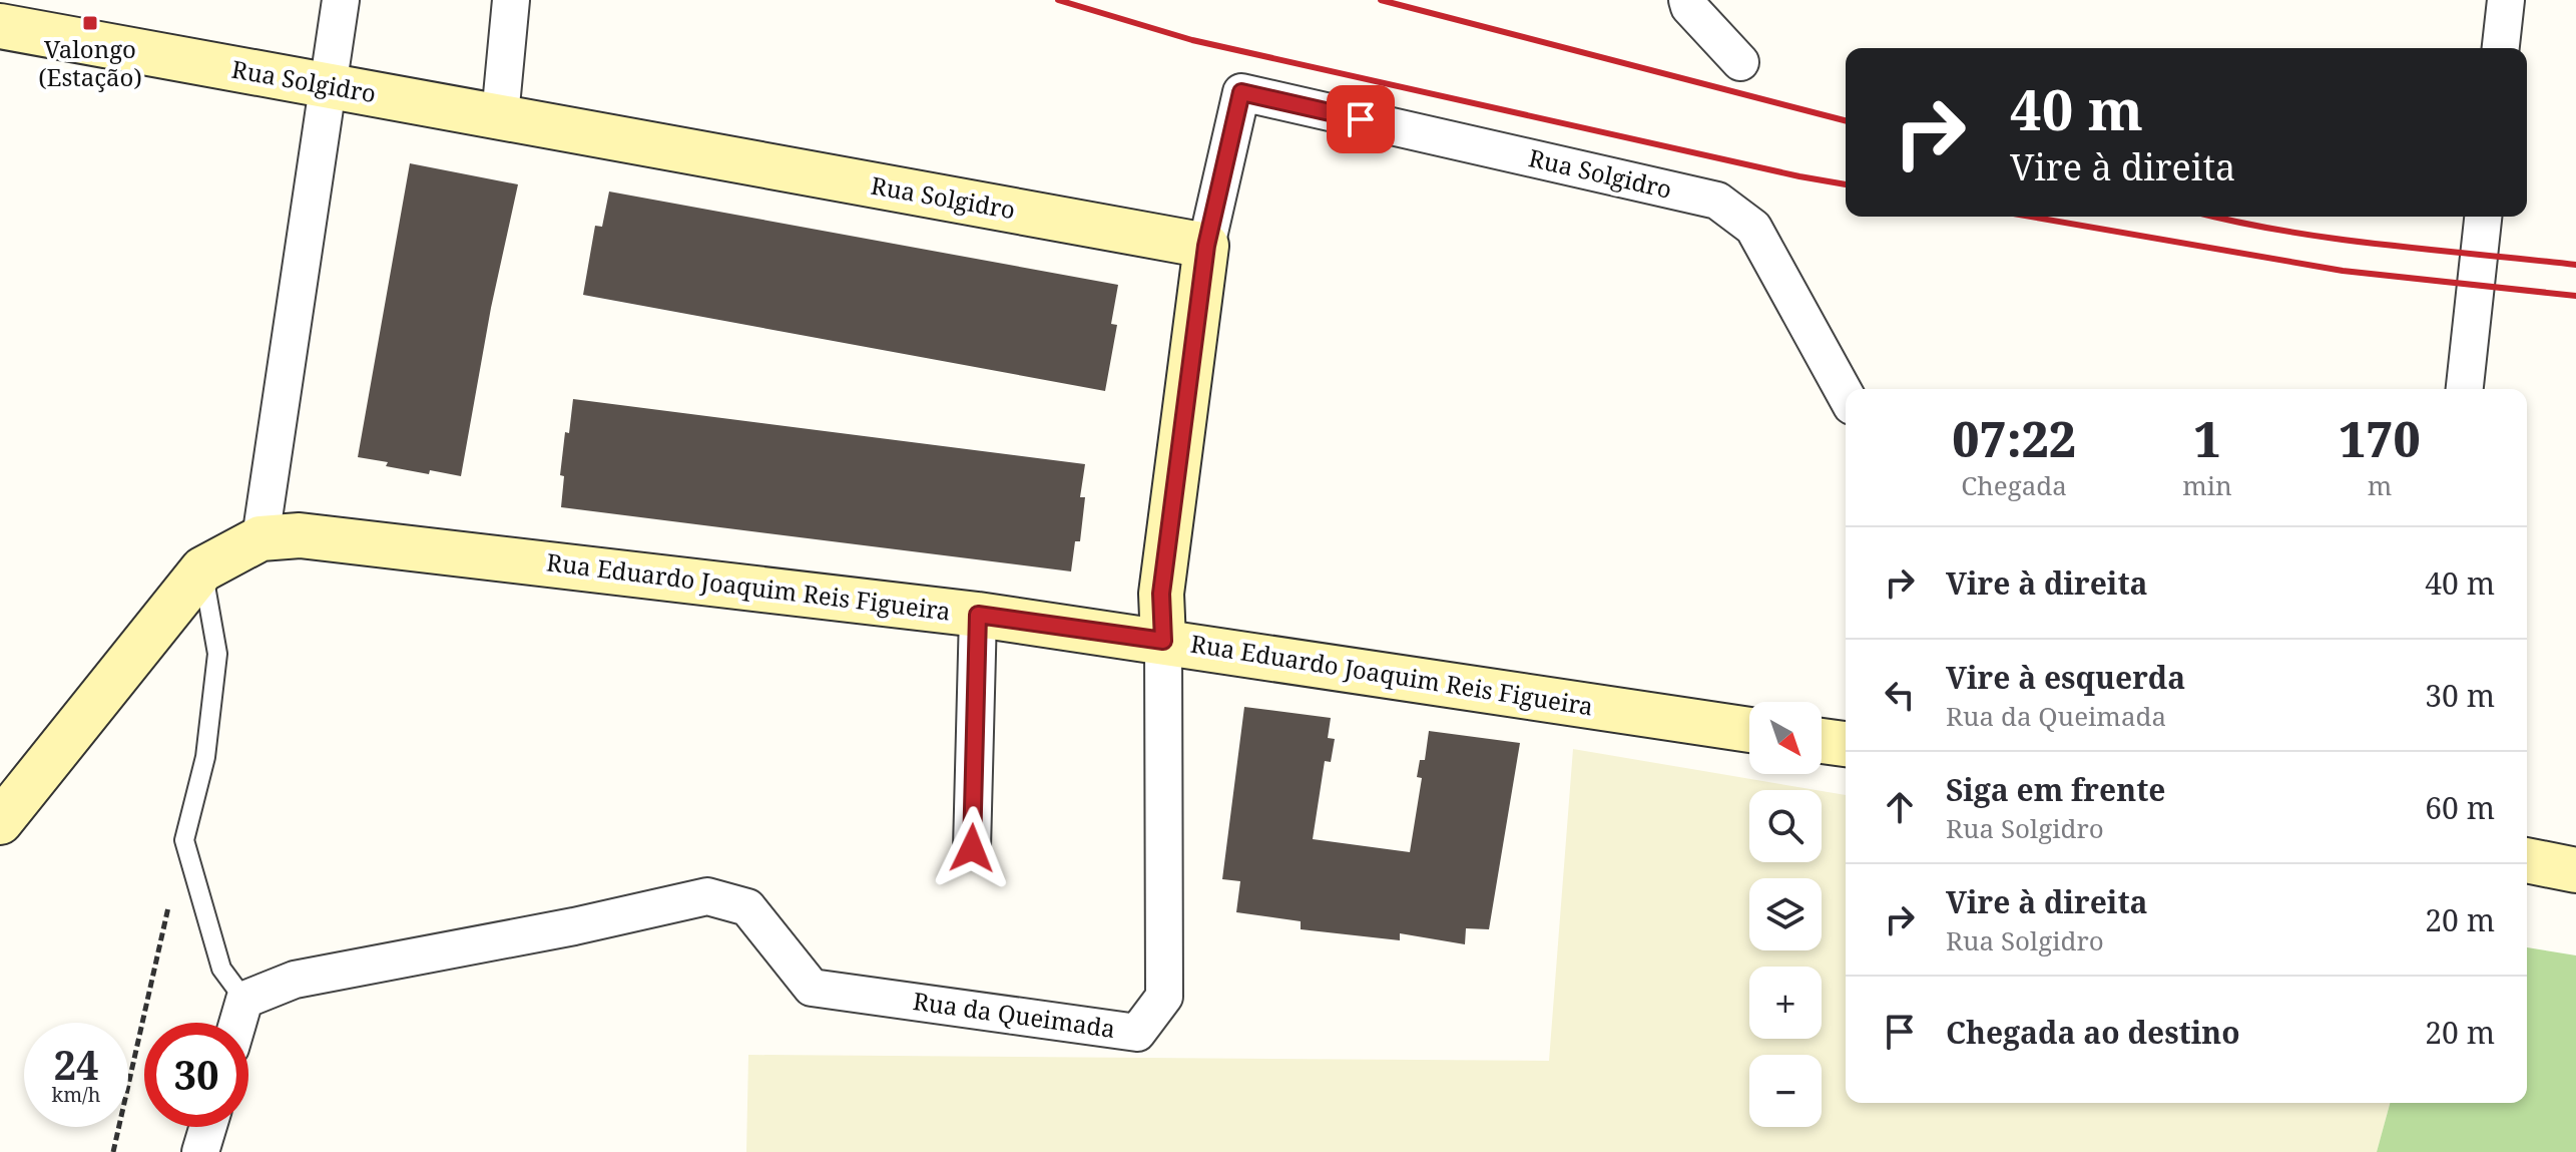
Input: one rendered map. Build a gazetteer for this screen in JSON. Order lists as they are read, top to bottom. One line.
{"streets":{"main road":["Rua Solgidro","Rua Eduardo Joaquim Reis Figueira","Rua da Queimada"]},"crossings":[["Rua Solgidro","Rua da Queimada"],["Rua Eduardo Joaquim Reis Figueira","Rua da Queimada"]],"places":{"transit":["Valongo (Estação)"]},"north":"bottom right","page":{"turn":["40 m","Vire à direita"],"eta":["07:22","Chegada","1","min","170","m"],"list":[{"name":"Vire à direita","value":"40 m"},{"name":"Vire à esquerda","note":"Rua da Queimada","value":"30 m"},{"name":"Siga em frente","note":"Rua Solgidro","value":"60 m"},{"name":"Vire à direita","note":"Rua Solgidro","value":"20 m"},{"name":"Chegada ao destino","value":"20 m"}],"map_buttons":["+","−"],"speed":"24 km/h","limit":"30"}}
